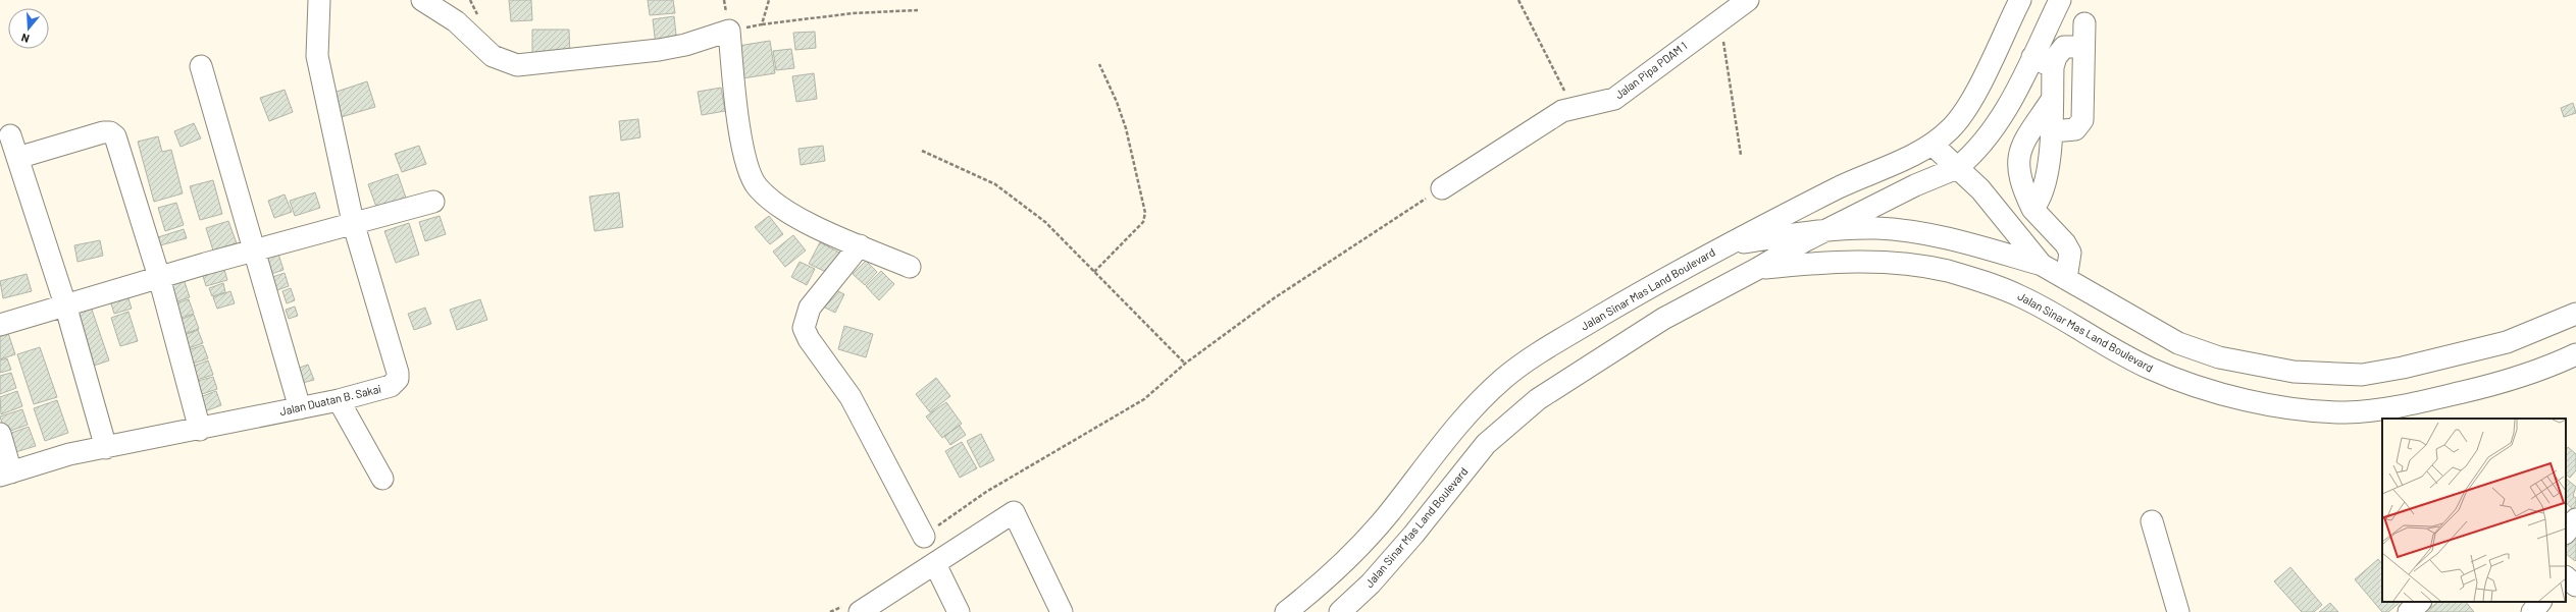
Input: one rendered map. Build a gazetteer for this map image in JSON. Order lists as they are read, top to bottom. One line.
{"streets":{"street":["Jalan Pipa PDAM 1","Jalan Sinar Mas Land Boulevard","Jalan Duatan B. Sakai"]},"north":"bottom"}
